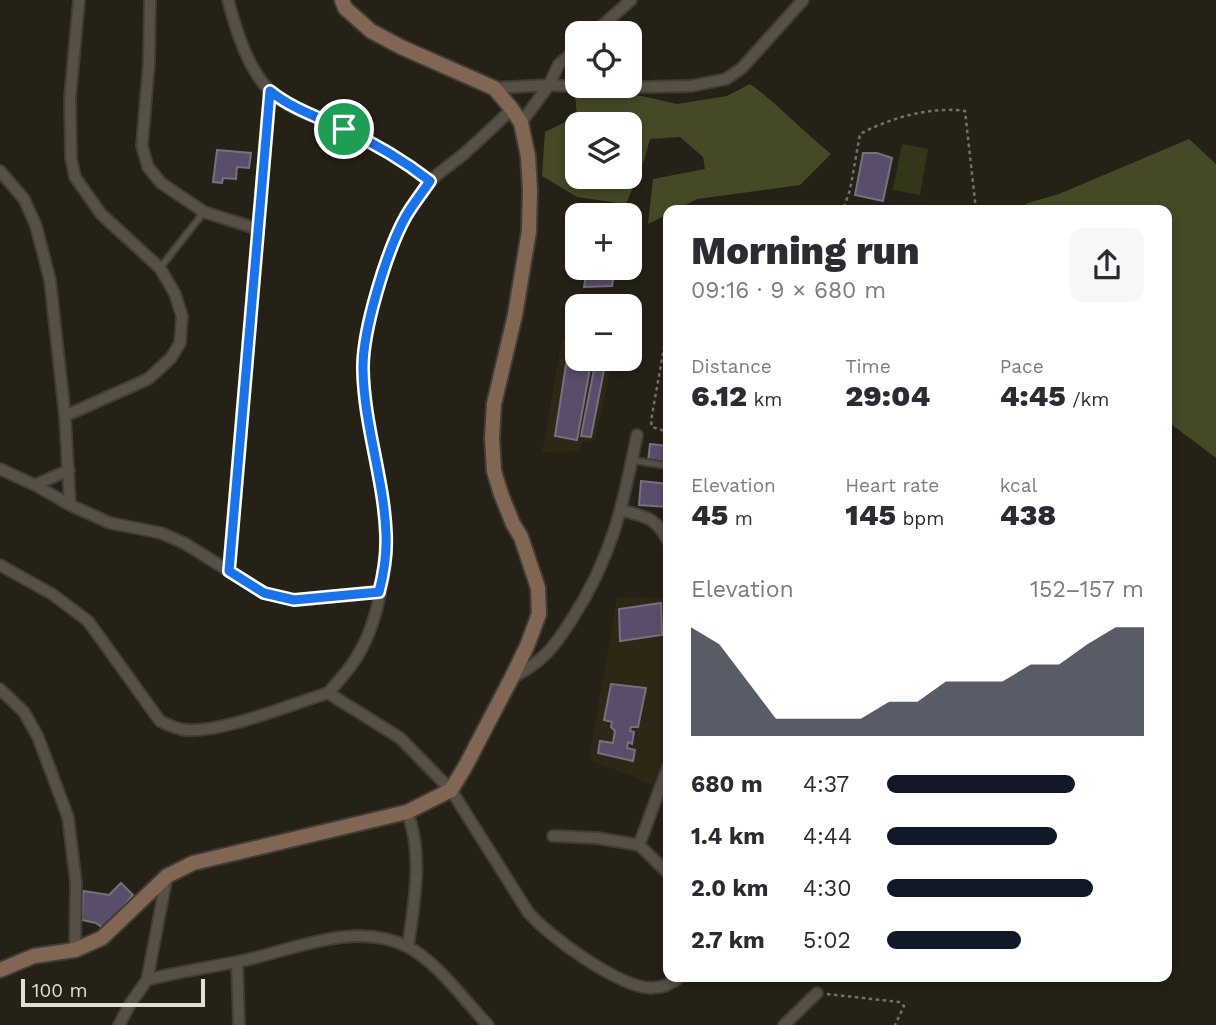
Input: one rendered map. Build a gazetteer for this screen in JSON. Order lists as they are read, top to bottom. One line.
{"scale_bar":"100 m","page":{"map_buttons":["+","−"],"heading":["Morning run","09:16 · 9 × 680 m"],"stats":[["Distance","6.12 km"],["Time","29:04"],["Pace","4:45 /km"],["Elevation","45 m"],["Heart rate","145 bpm"],["kcal","438"]],"chart":["Elevation","152–157 m"],"list":[{"name":"680 m","note":"4:37"},{"name":"1.4 km","note":"4:44"},{"name":"2.0 km","note":"4:30"},{"name":"2.7 km","note":"5:02"}],"scale":"100 m"}}
